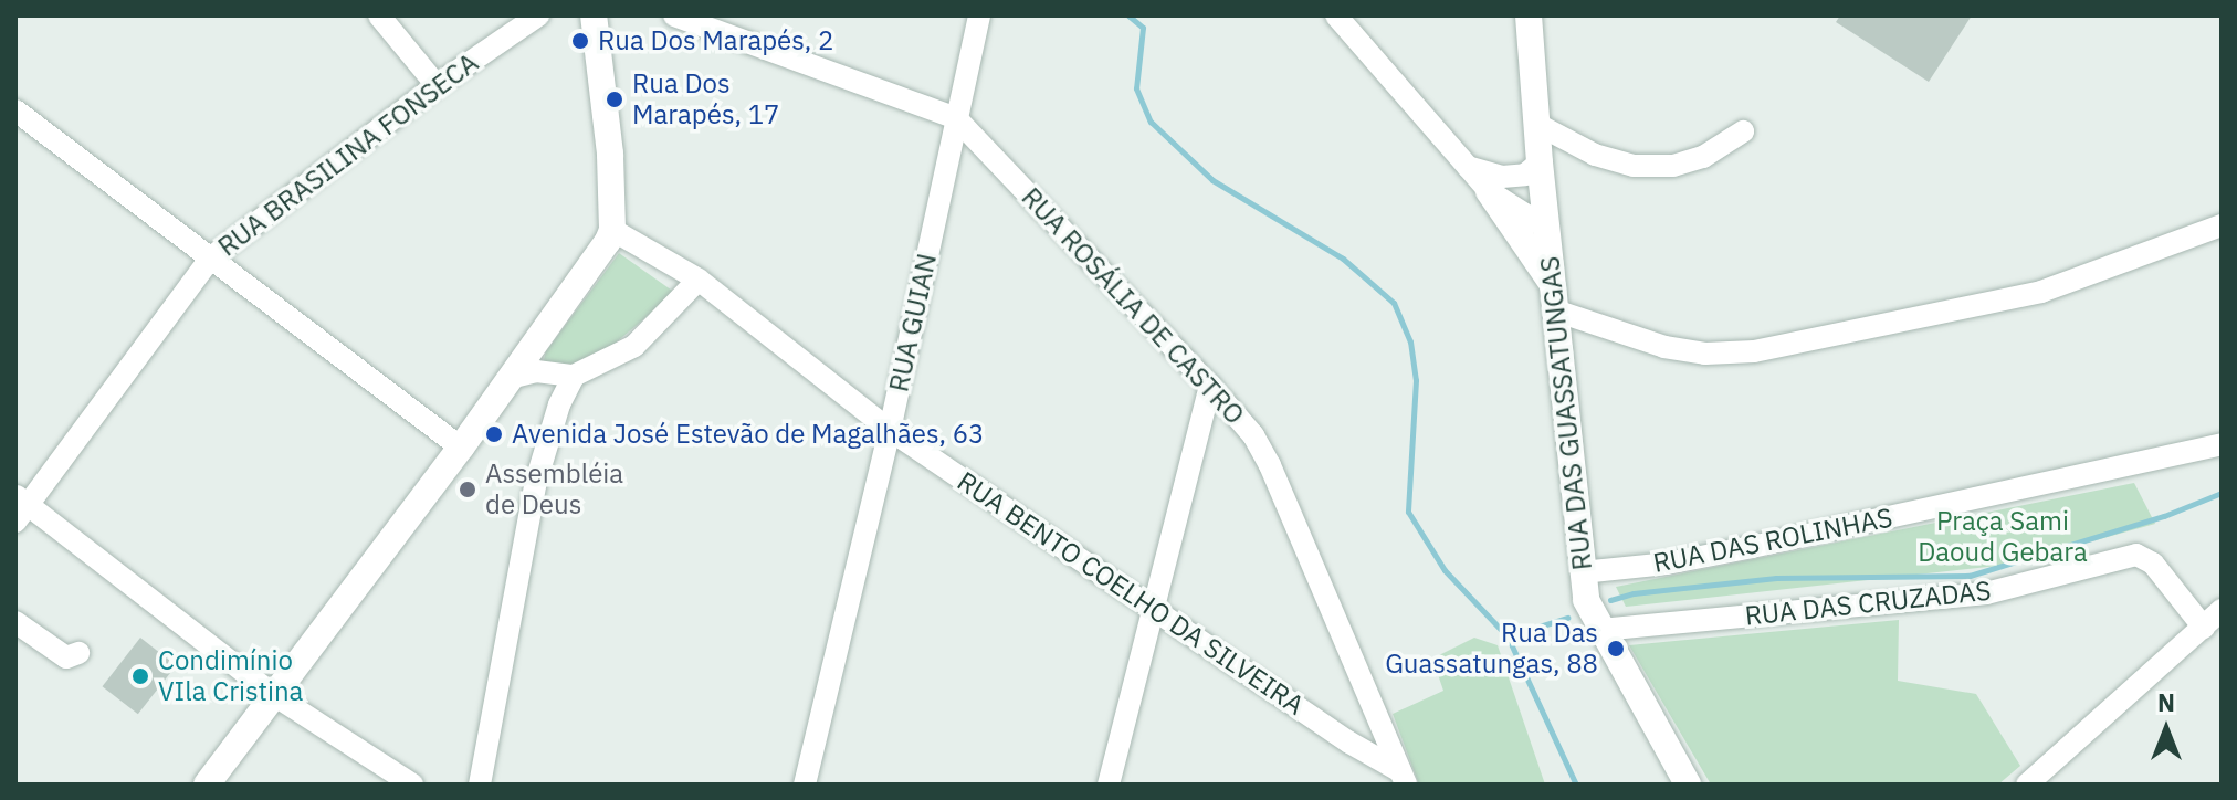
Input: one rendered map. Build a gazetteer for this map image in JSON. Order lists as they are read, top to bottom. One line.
{"streets":{"street":["RUA BRASILINA FONSECA","RUA ROSÁLIA DE CASTRO","RUA GUIAN","RUA DAS GUASSATUNGAS","RUA DAS ROLINHAS","RUA BENTO COELHO DA SILVEIRA","RUA DAS CRUZADAS"]},"crossings":[["RUA ROSÁLIA DE CASTRO","RUA GUIAN"],["RUA ROSÁLIA DE CASTRO","RUA BENTO COELHO DA SILVEIRA"],["RUA GUIAN","RUA BENTO COELHO DA SILVEIRA"],["RUA DAS GUASSATUNGAS","RUA DAS ROLINHAS"],["RUA DAS GUASSATUNGAS","RUA DAS CRUZADAS"]],"parks":["Praça Sami Daoud Gebara"],"places":["Rua Dos Marapés, 2","Rua Dos Marapés, 17","Avenida José Estevão de Magalhães, 63","Assembléia de Deus","Rua Das Guassatungas, 88","Condimínio VIla Cristina"],"north":"top"}
